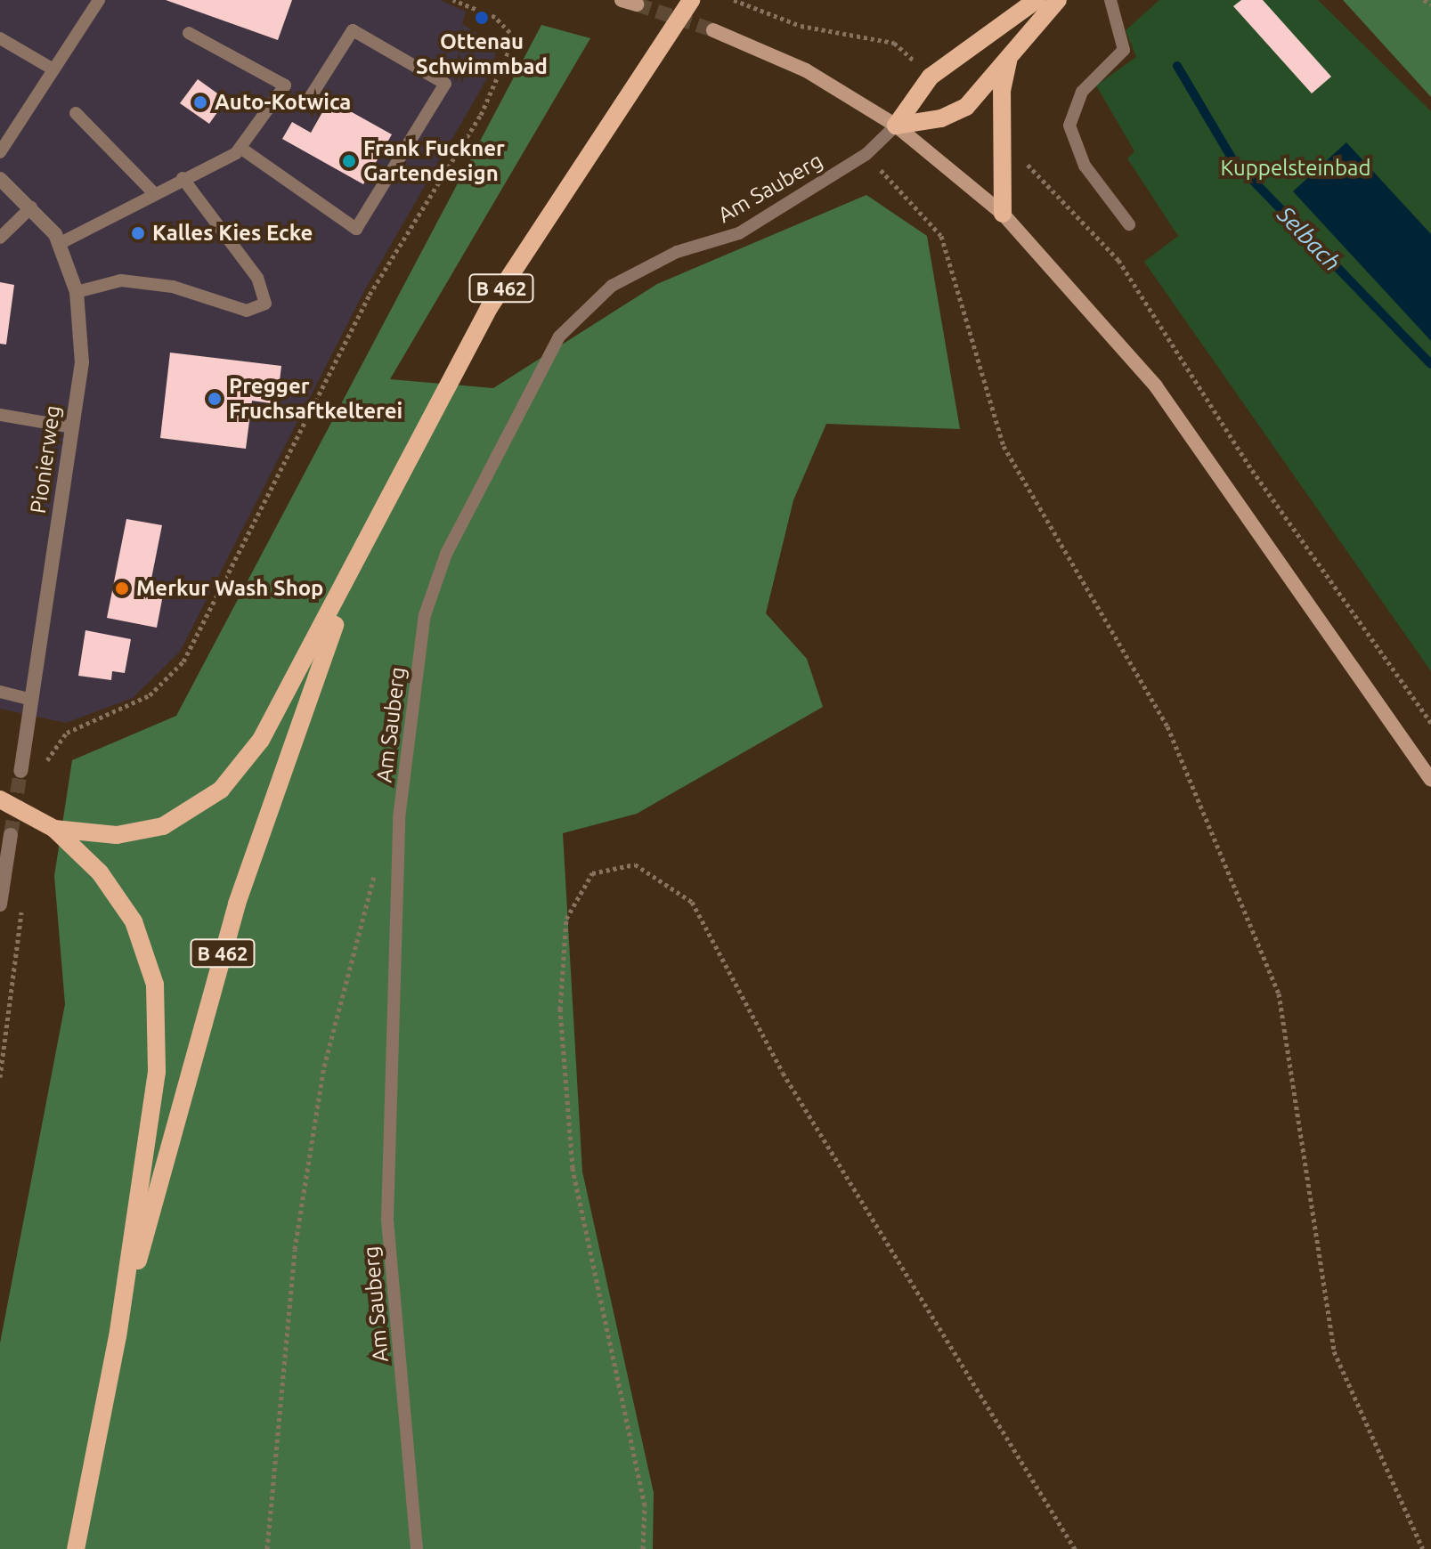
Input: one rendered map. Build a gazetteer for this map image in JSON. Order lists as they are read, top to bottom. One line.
{"streets":{"main road":["B 462"],"street":["Pionierweg"],"lane":["Am Sauberg"]},"water":["Selbach"],"parks":["Kuppelsteinbad"],"places":["Ottenau Schwimmbad","Auto-Kotwica","Frank Fuckner Gartendesign","Kalles Kies Ecke","Pregger Fruchsaftkelterei","Merkur Wash Shop"]}
